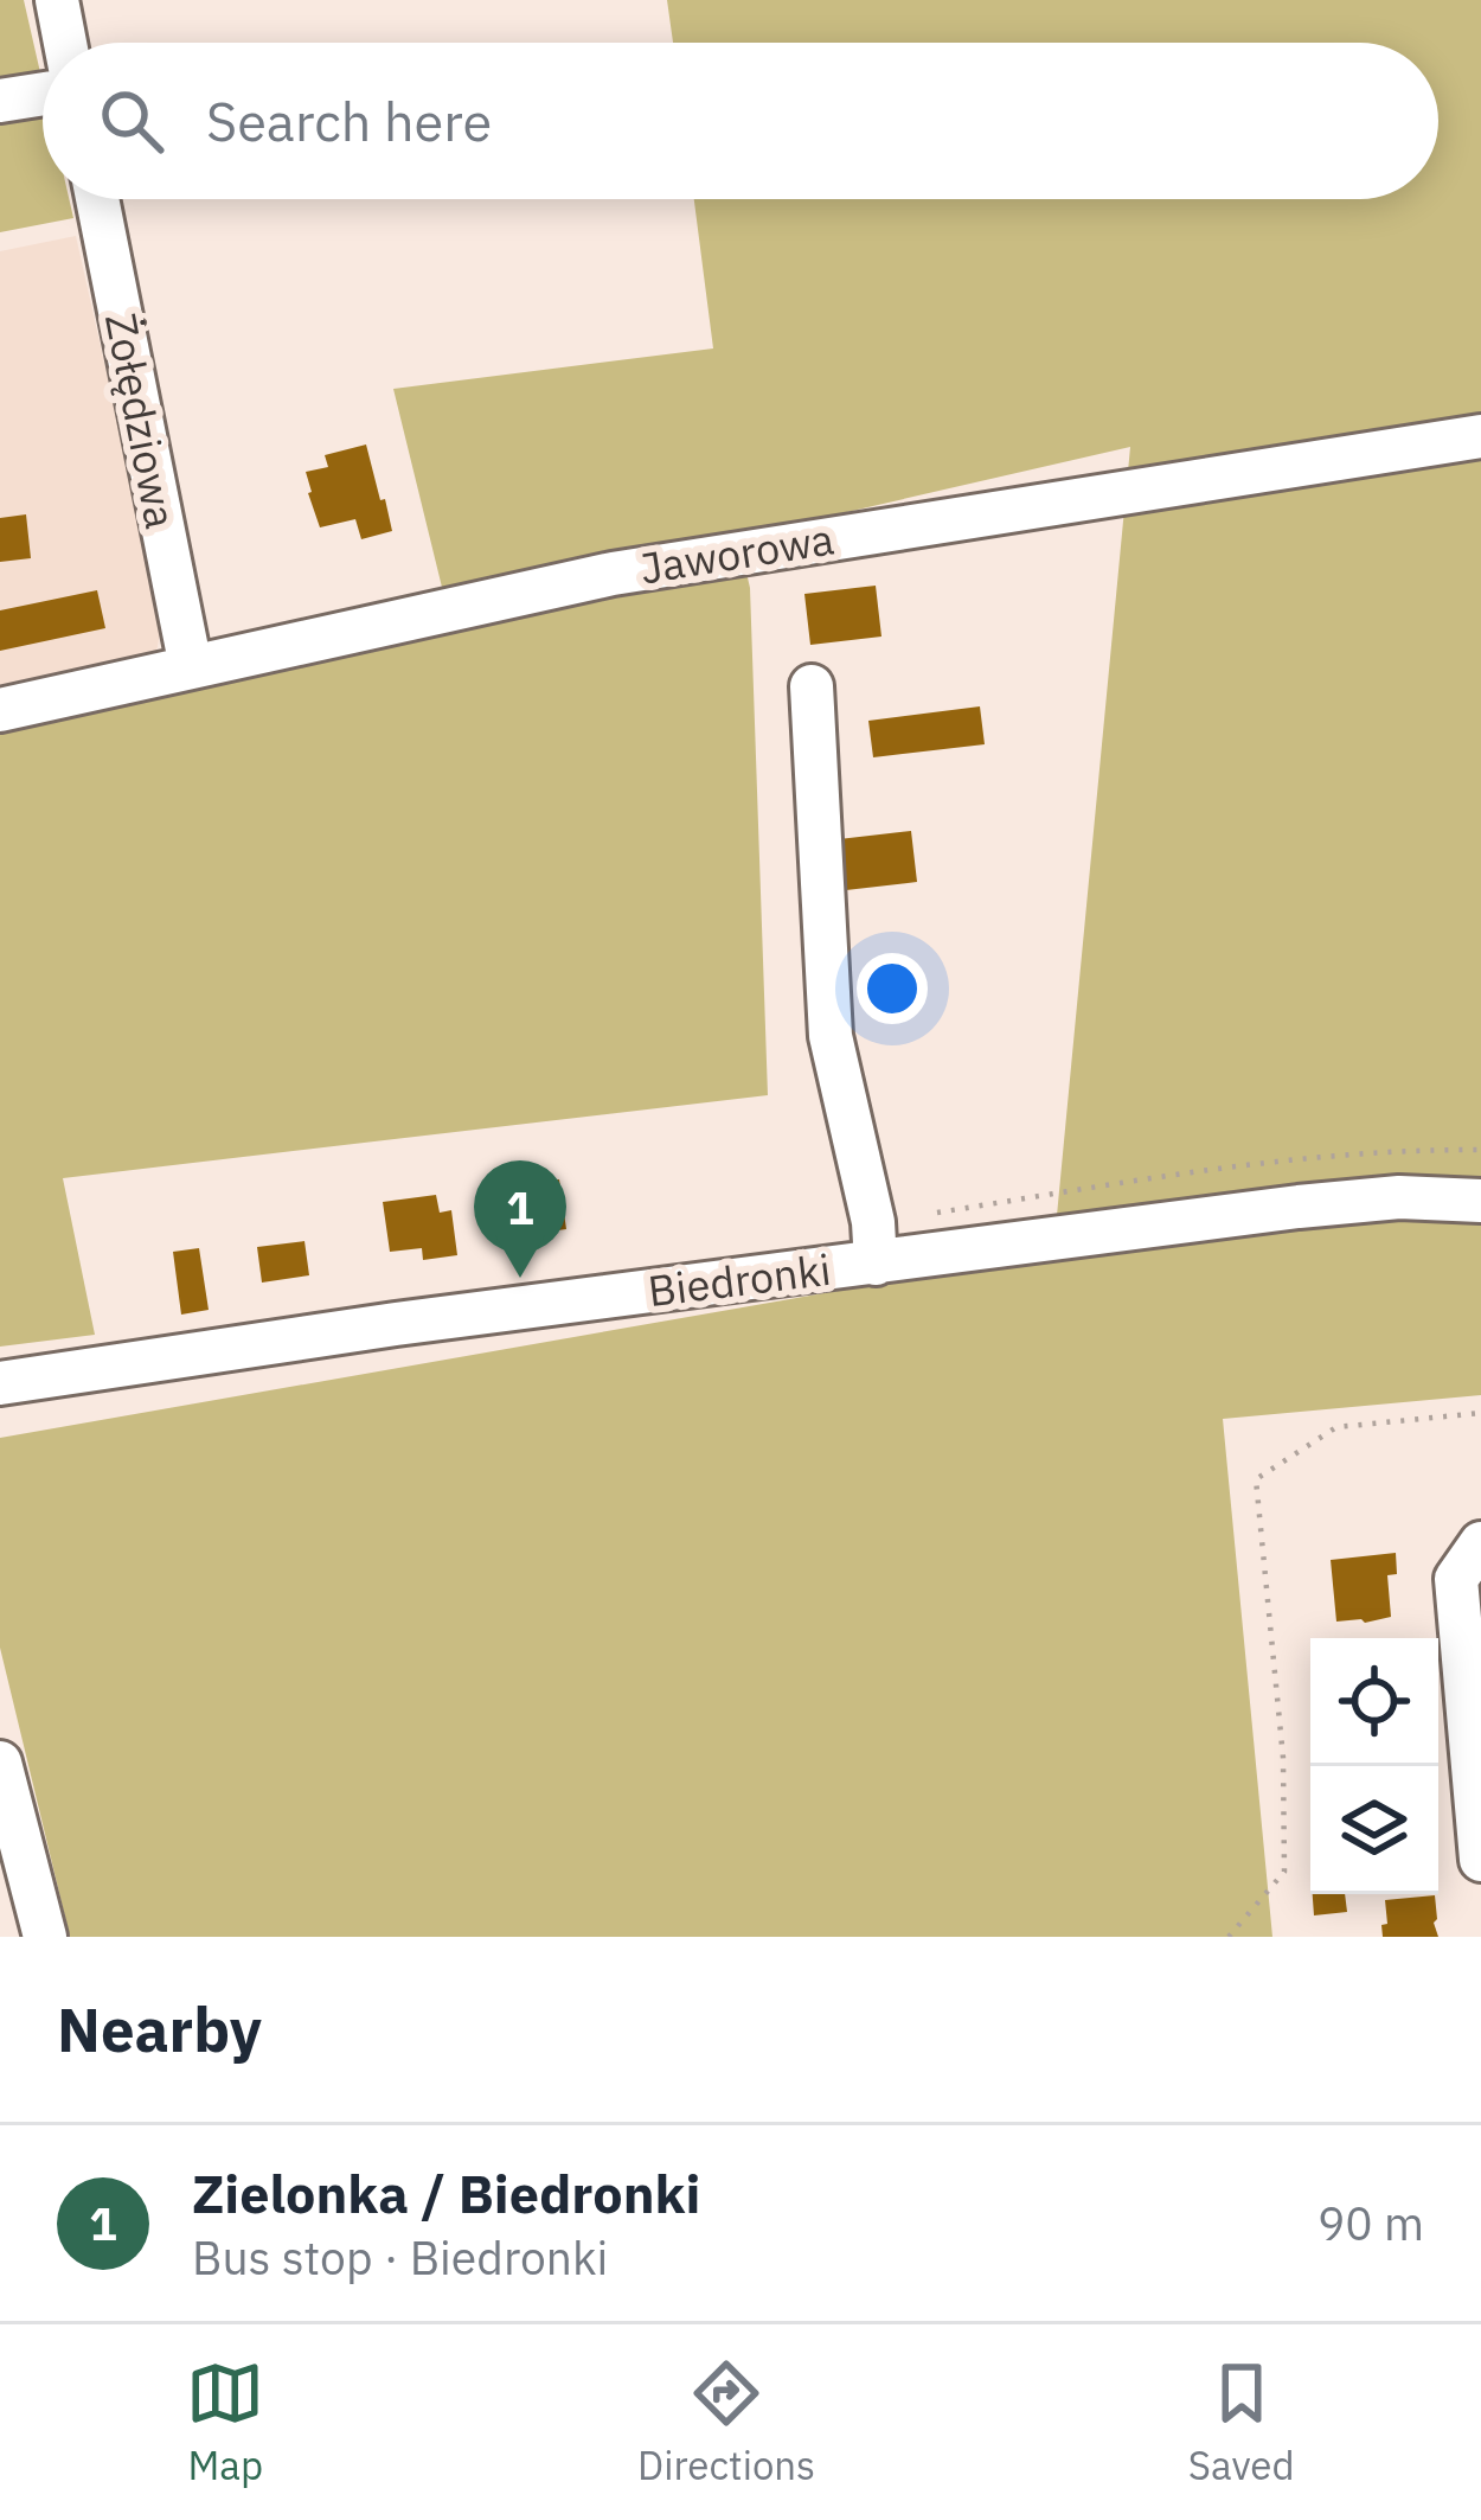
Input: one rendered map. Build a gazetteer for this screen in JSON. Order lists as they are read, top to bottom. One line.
{"streets":{"street":["Żołędziowa","Jaworowa","Biedronki"]},"crossings":[["Żołędziowa","Jaworowa"]],"page":{"search":"Search here","pins":"1","heading":"Nearby","list":[{"mark":"1","name":"Zielonka / Biedronki","note":"Bus stop · Biedronki","value":"90 m"}],"nav":["Map","Directions","Saved"]}}
